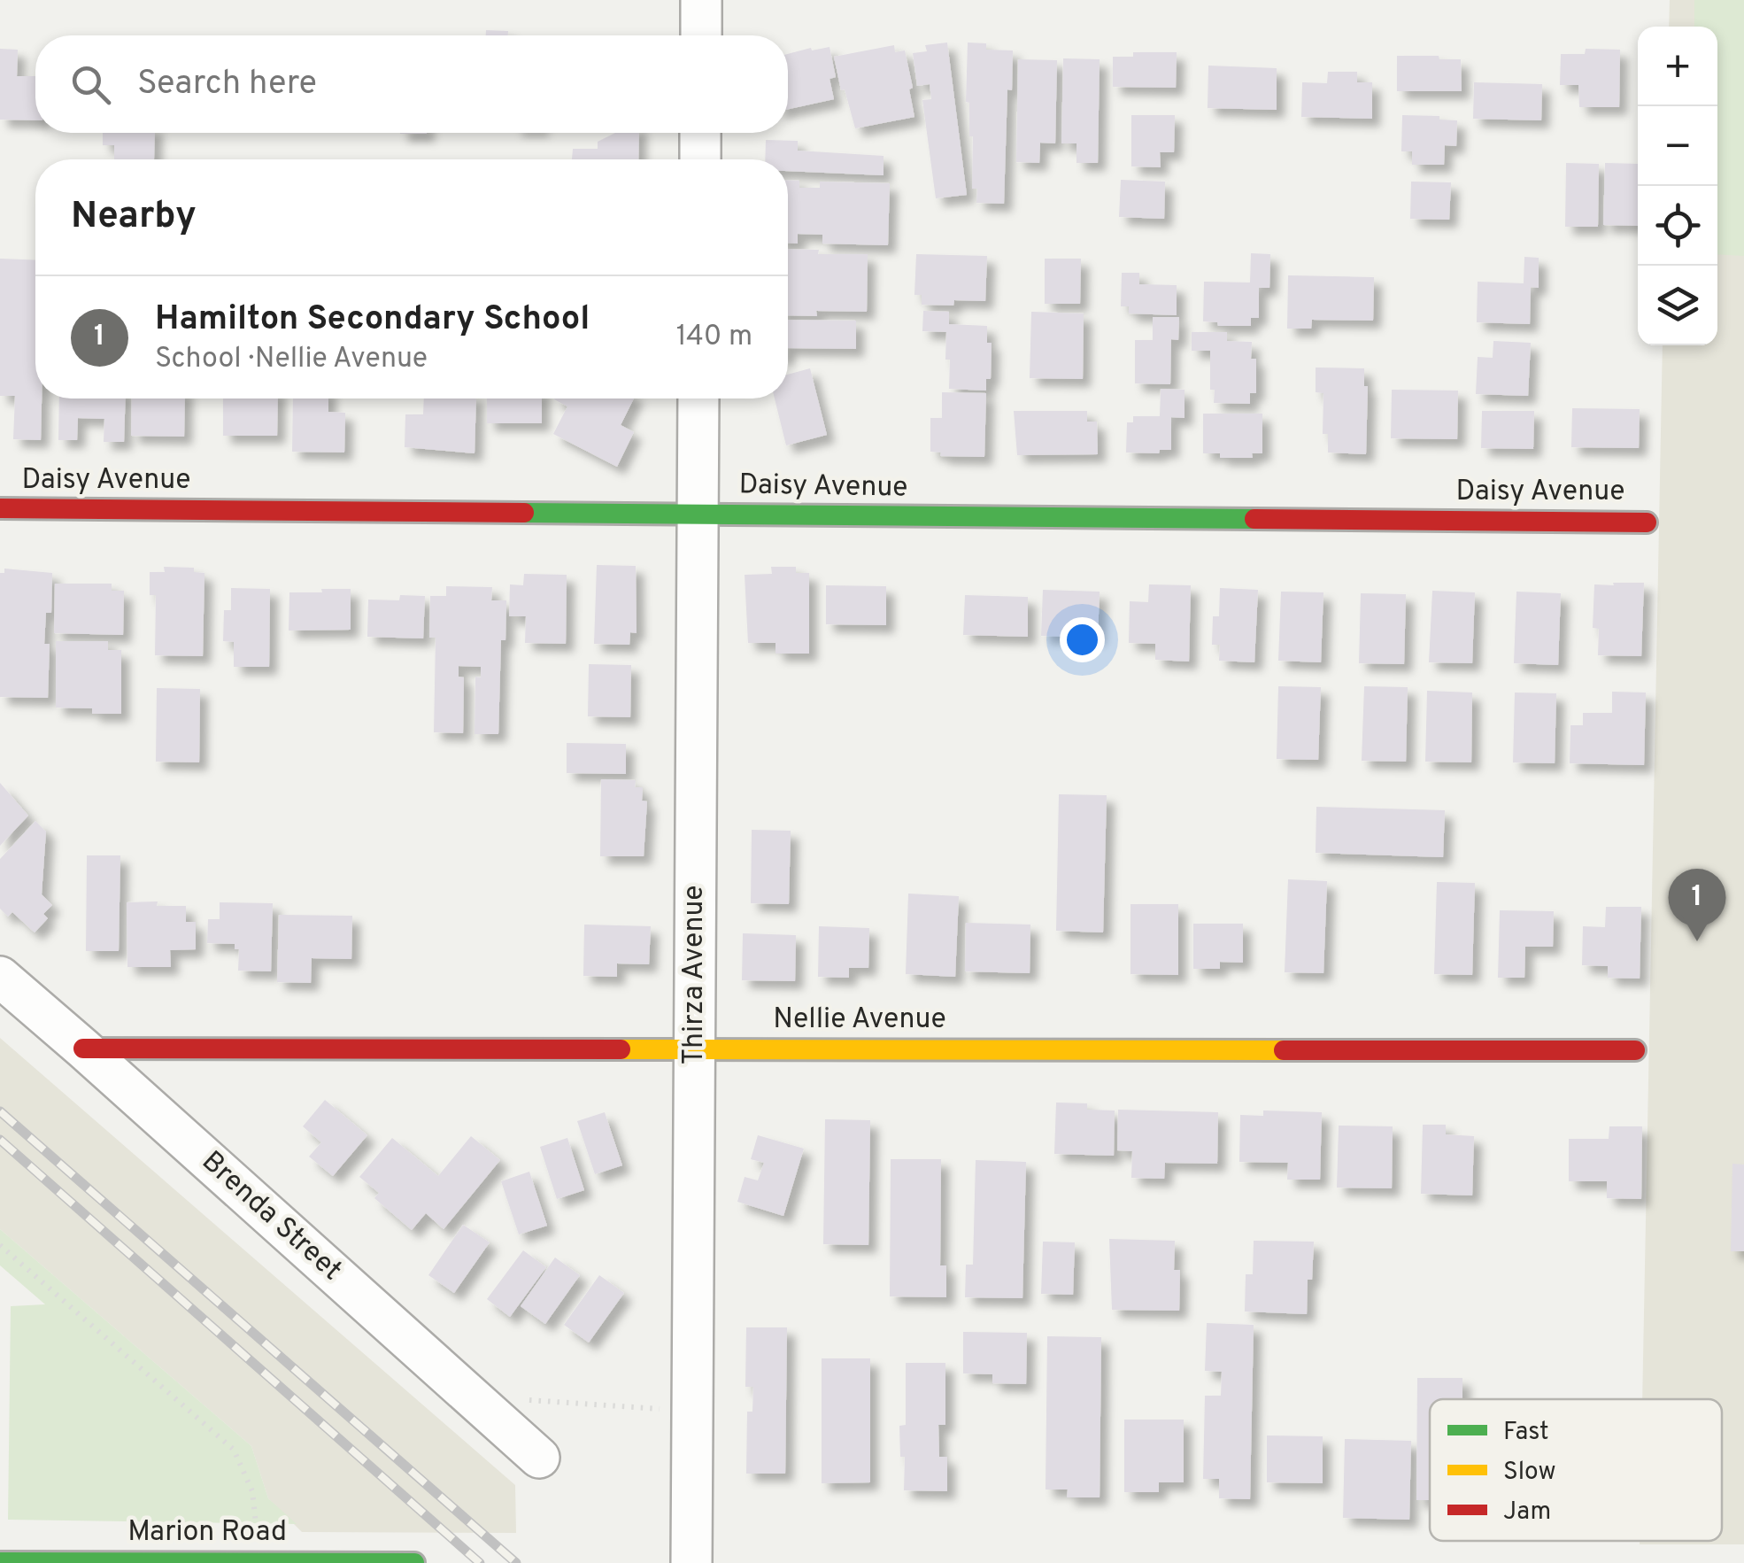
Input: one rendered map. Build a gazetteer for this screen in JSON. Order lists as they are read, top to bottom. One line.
{"streets":{"street":["Daisy Avenue","Thirza Avenue","Nellie Avenue","Brenda Street","Marion Road"]},"crossings":[["Daisy Avenue","Thirza Avenue"],["Thirza Avenue","Nellie Avenue"],["Nellie Avenue","Brenda Street"]],"legend":["Fast","Slow","Jam"],"page":{"map_buttons":["+","−"],"search":"Search here","heading":"Nearby","list":[{"mark":"1","name":"Hamilton Secondary School","note":"School · Nellie Avenue","value":"140 m"}],"pins":"1"}}
